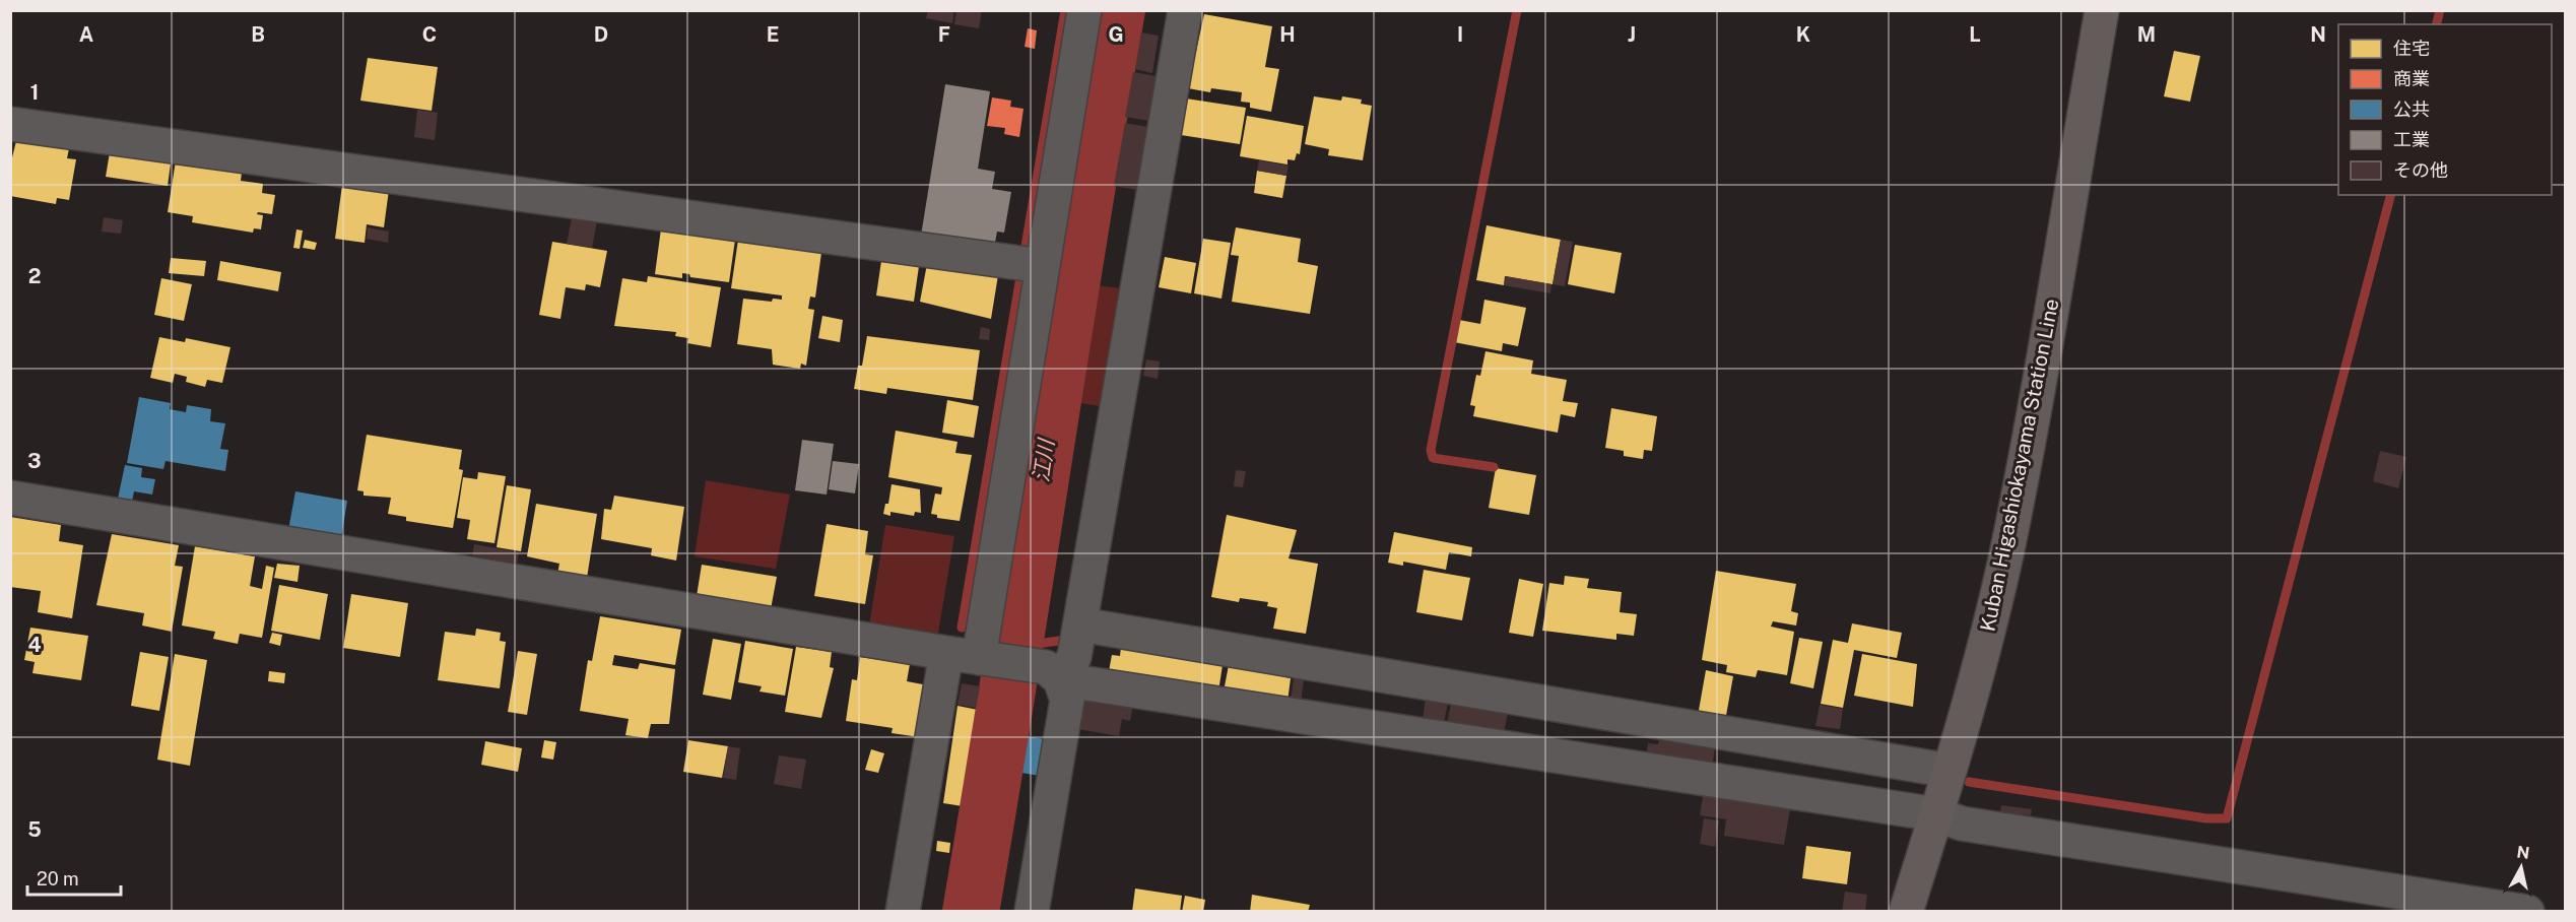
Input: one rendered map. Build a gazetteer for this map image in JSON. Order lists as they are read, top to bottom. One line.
{"streets":{"main road":["Kuban Higashiokayama Station Line"]},"water":["江川"],"legend":["住宅","商業","公共","工業","その他"],"scale_bar":"20 m","north":"top","grid":{"columns":["A","B","C","D","E","F","G","H","I","J","K","L","M","N"],"rows":["1","2","3","4","5"]}}
